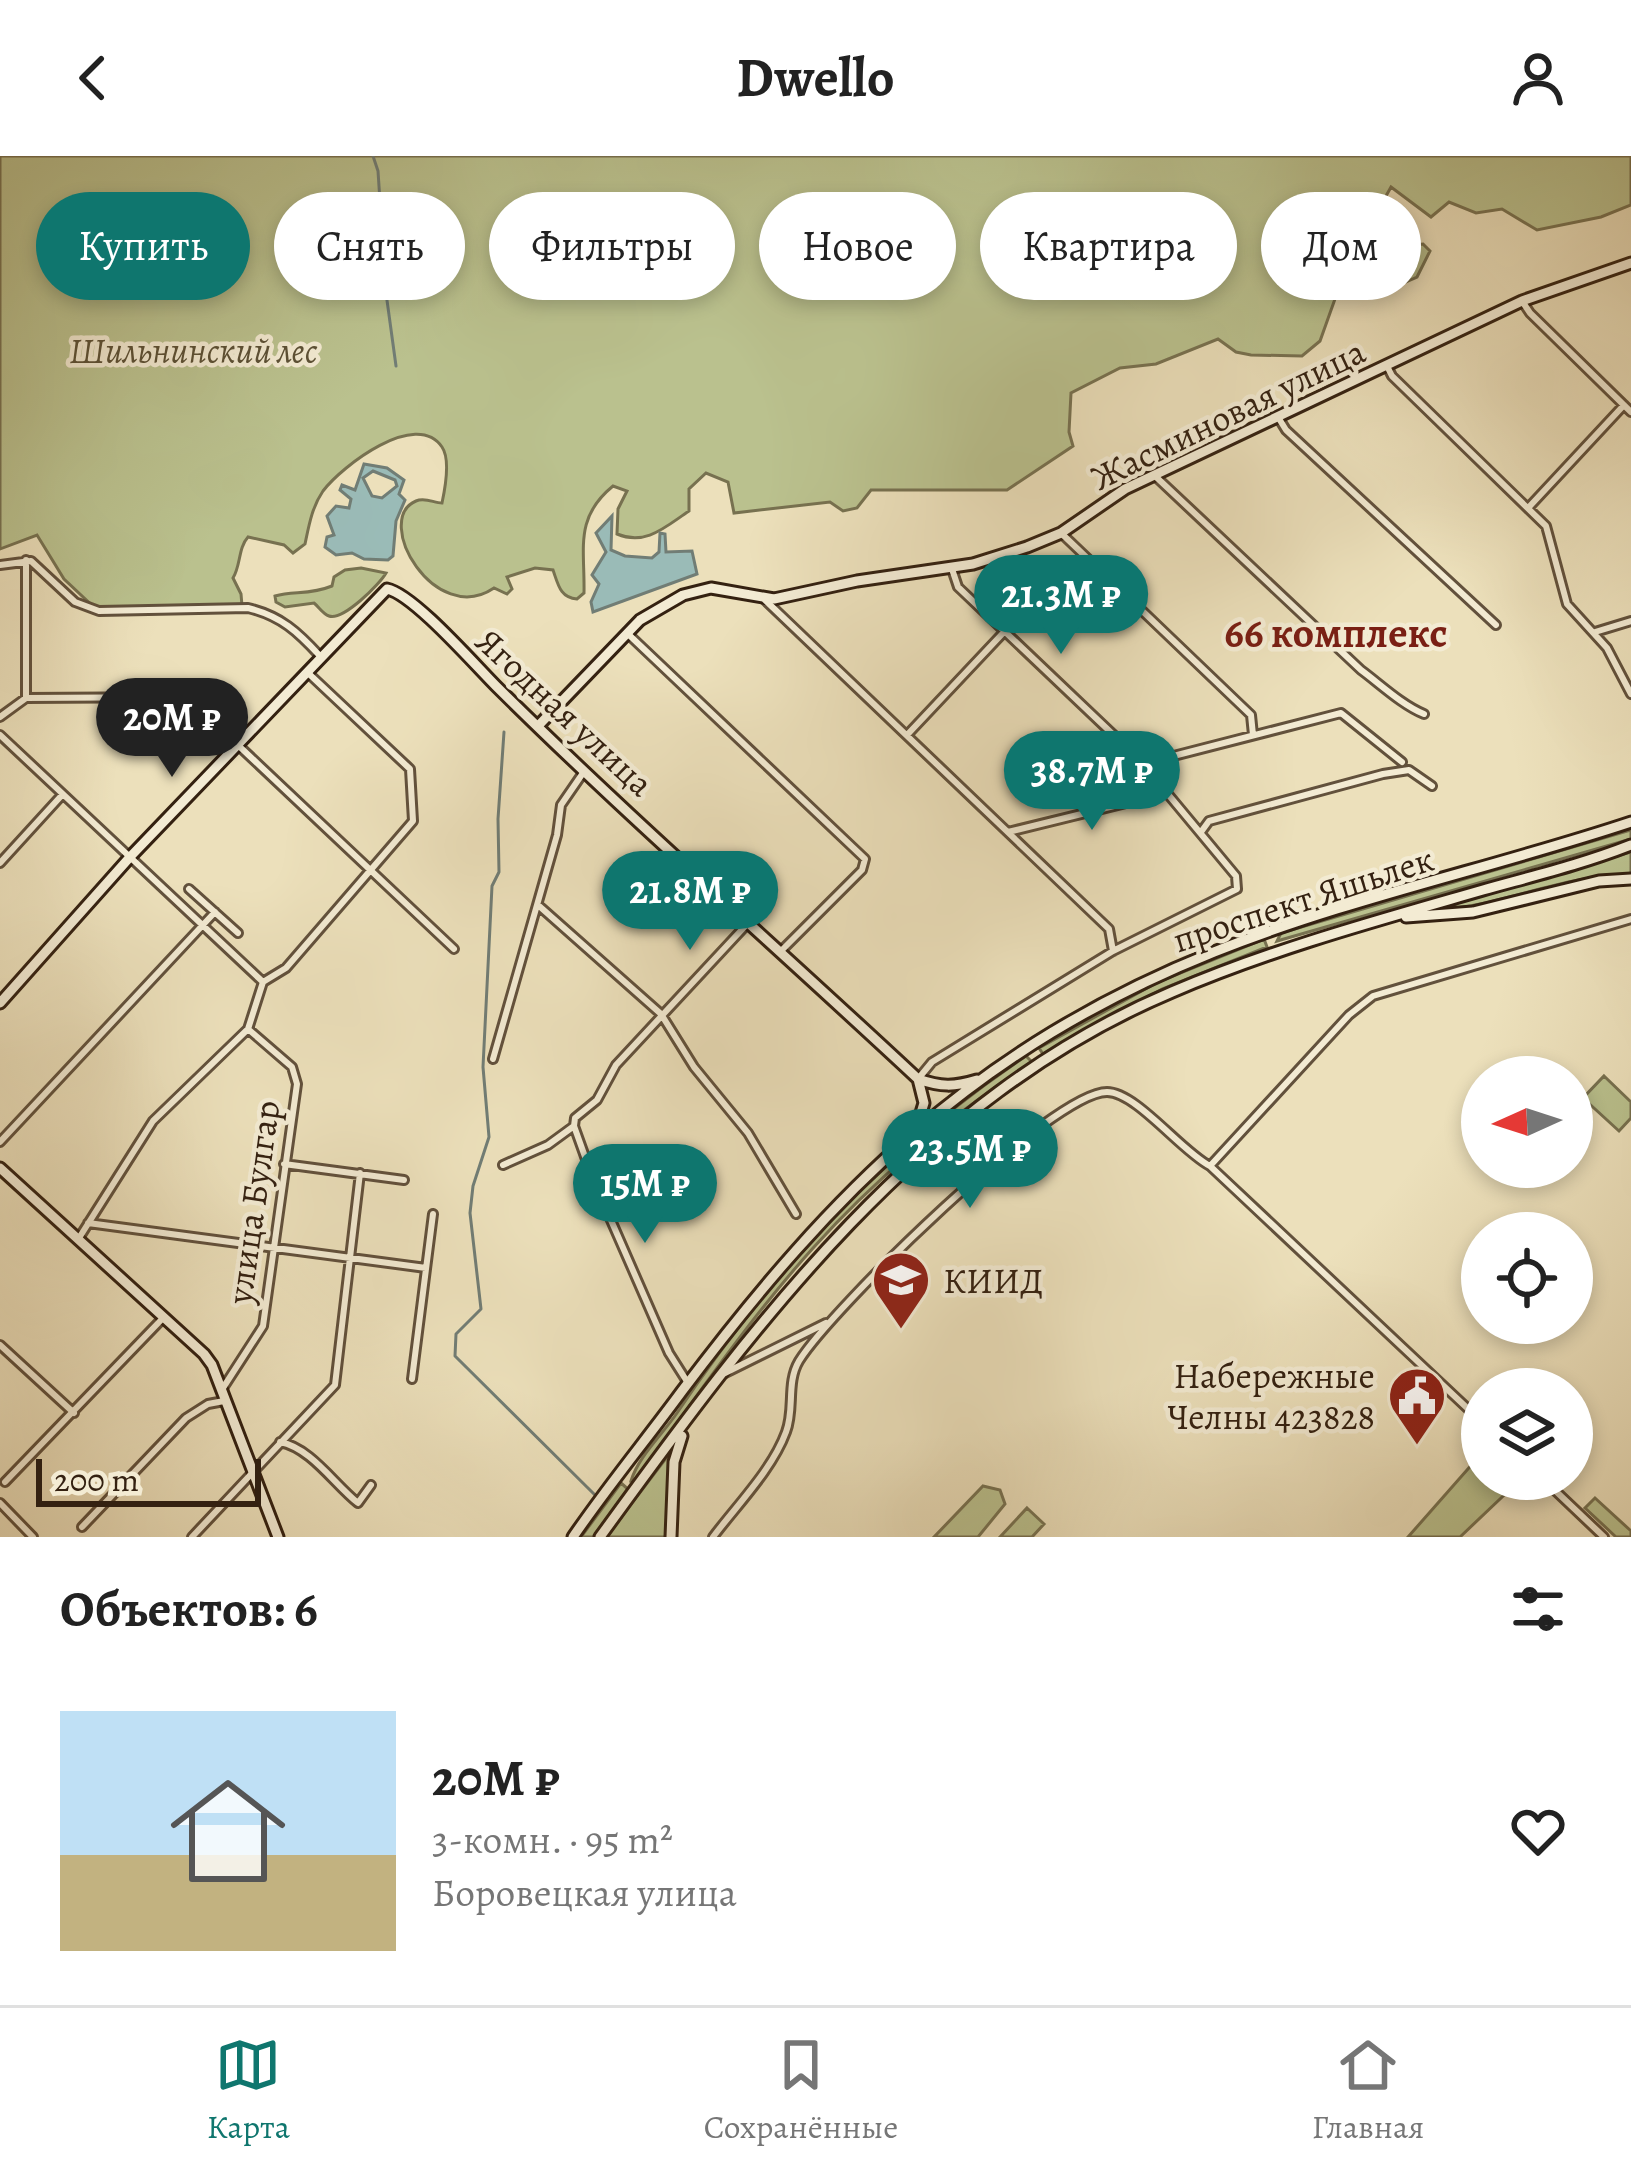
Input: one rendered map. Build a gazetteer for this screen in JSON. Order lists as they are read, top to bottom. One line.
{"streets":{"street":["Жасминовая улица","Ягодная улица","проспект Яшьлек","улица Булгар"]},"crossings":[["Жасминовая улица","Ягодная улица"]],"districts":["66 комплекс"],"parks":["Шильнинский лес"],"places":{"school or university":["КИИД"],"public building":["Набережные Челны 423828"]},"scale_bar":"200 m","north":"left","page":{"header":"Dwello","chip":["Купить","Снять","Фильтры","Новое","Квартира","Дом"],"price":["21.3M ₽","20M ₽","38.7M ₽","21.8M ₽","23.5M ₽","15M ₽"],"scale":"200 m","heading":"Объектов: 6","list":[{"name":"20M ₽","note":"3-комн. · 95 m² · Боровецкая улица"}],"tabs":["Карта","Сохранённые","Главная"]}}
